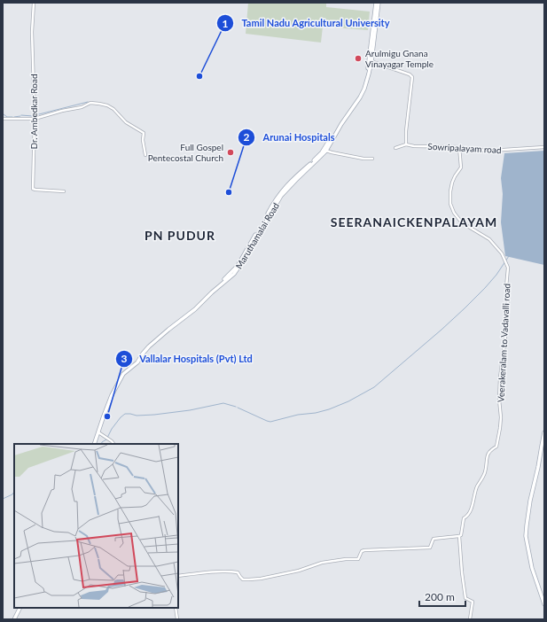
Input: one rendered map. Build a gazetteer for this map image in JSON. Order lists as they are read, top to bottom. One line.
{"streets":{"main road":["Maruthamalai Road"],"street":["Dr. Ambedkar Road","Sowripalayam road","Veerakeralam to Vadavalli road"]},"crossings":[["Sowripalayam road","Veerakeralam to Vadavalli road"]],"districts":["SEERANAICKENPALAYAM","PN PUDUR"],"places":["Arulmigu Gnana Vinayagar Temple","Tamil Nadu Agricultural University","Full Gospel Pentecostal Church","Arunai Hospitals","Vallalar Hospitals (Pvt) Ltd"],"scale_bar":"200 m"}
